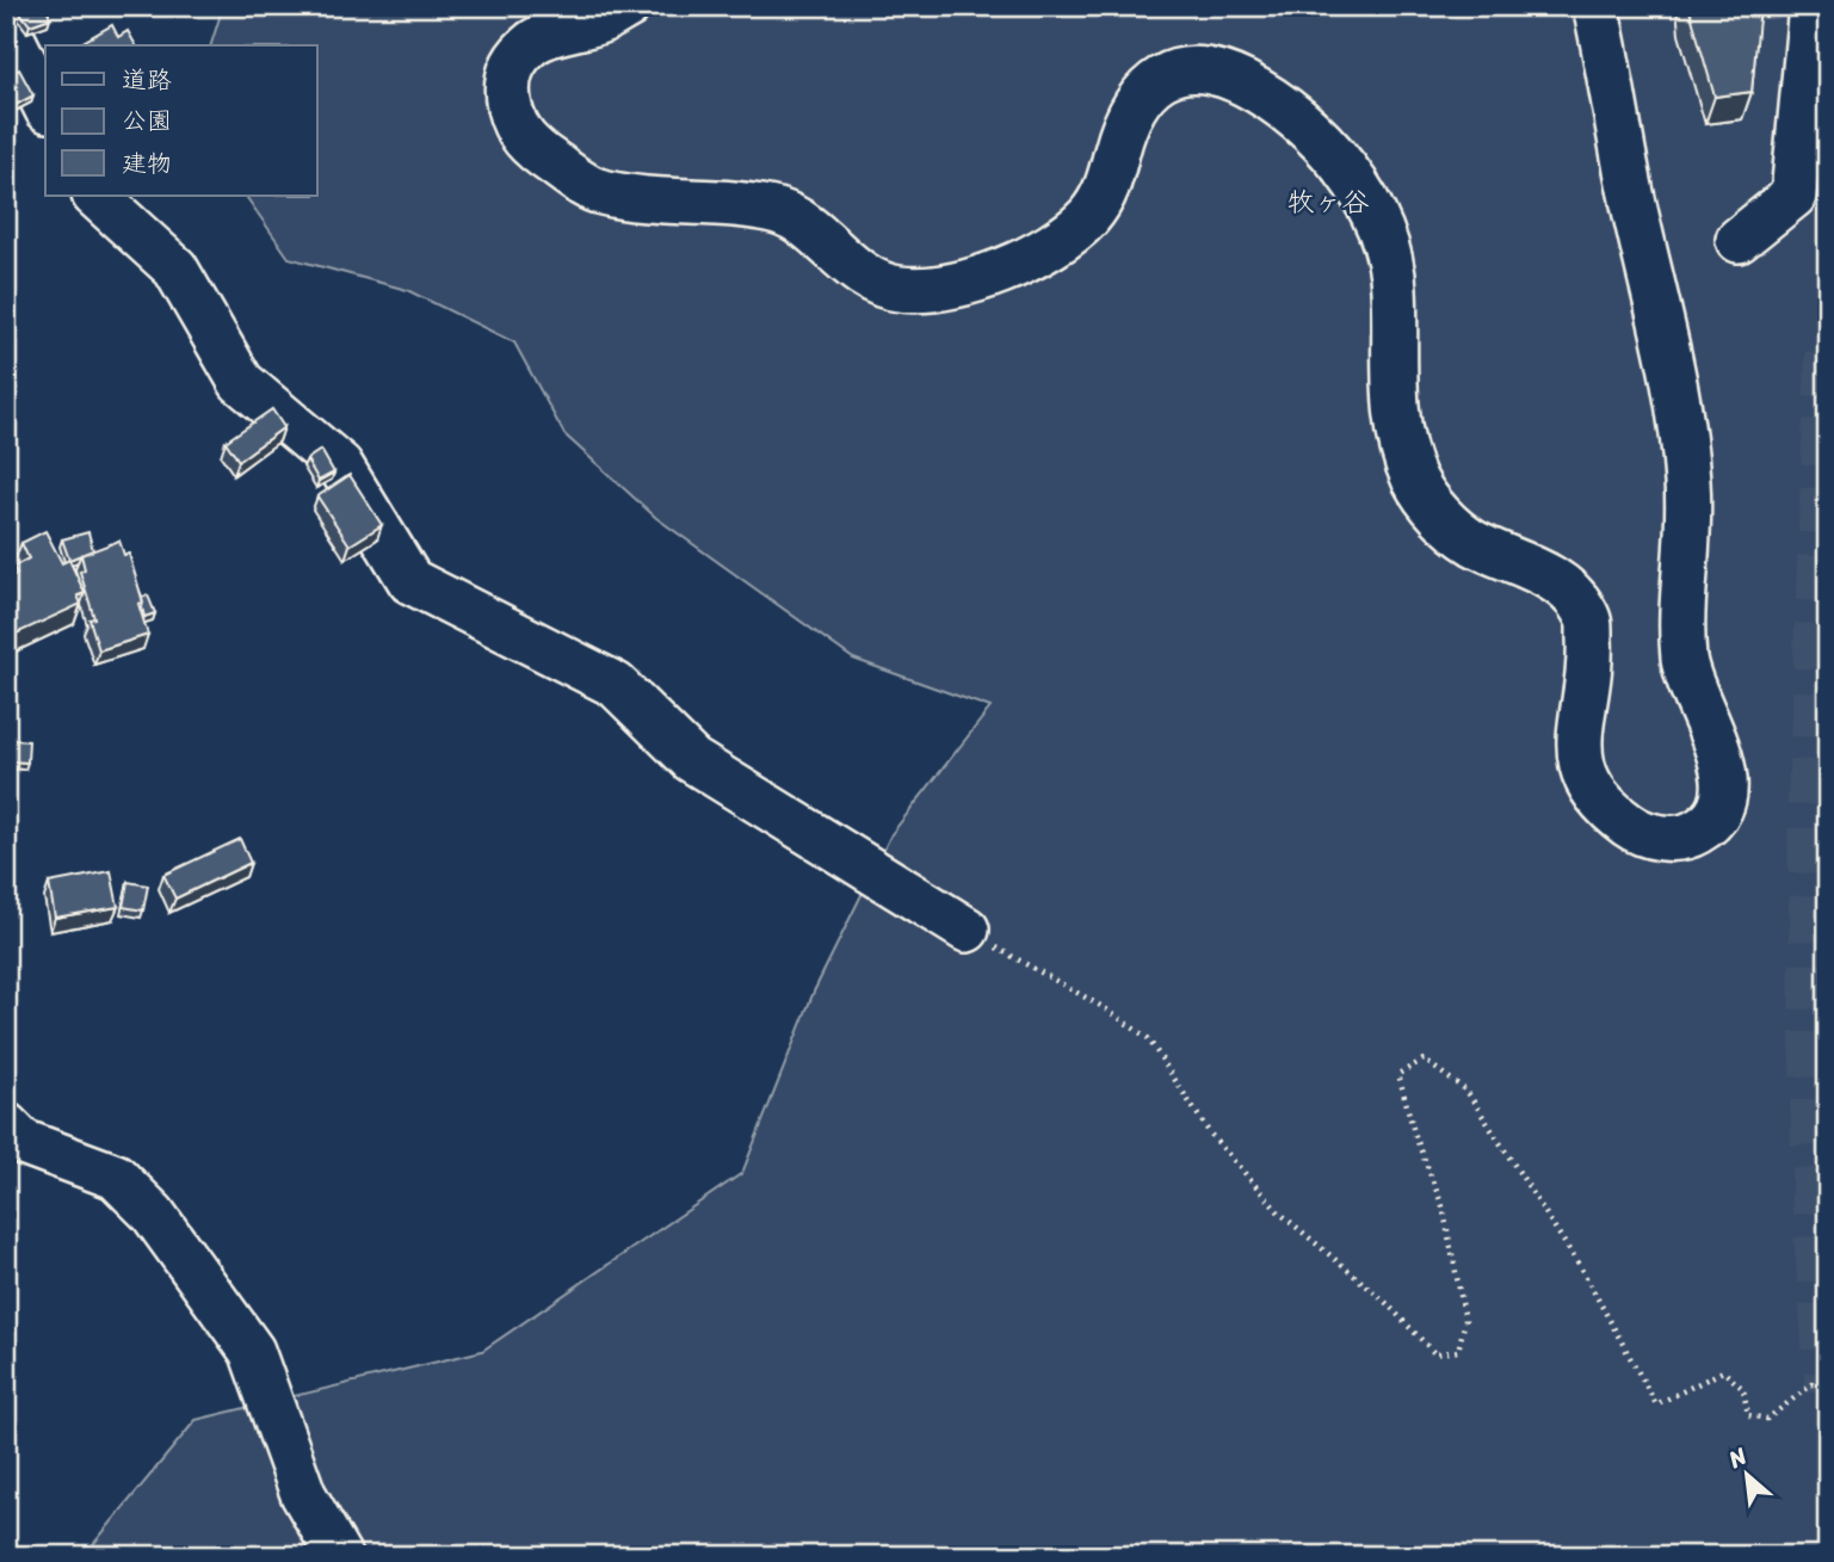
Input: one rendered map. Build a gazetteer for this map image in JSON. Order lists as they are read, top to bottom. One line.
{"districts":["牧ヶ谷"],"legend":["道路","公園","建物"],"north":"top left"}
